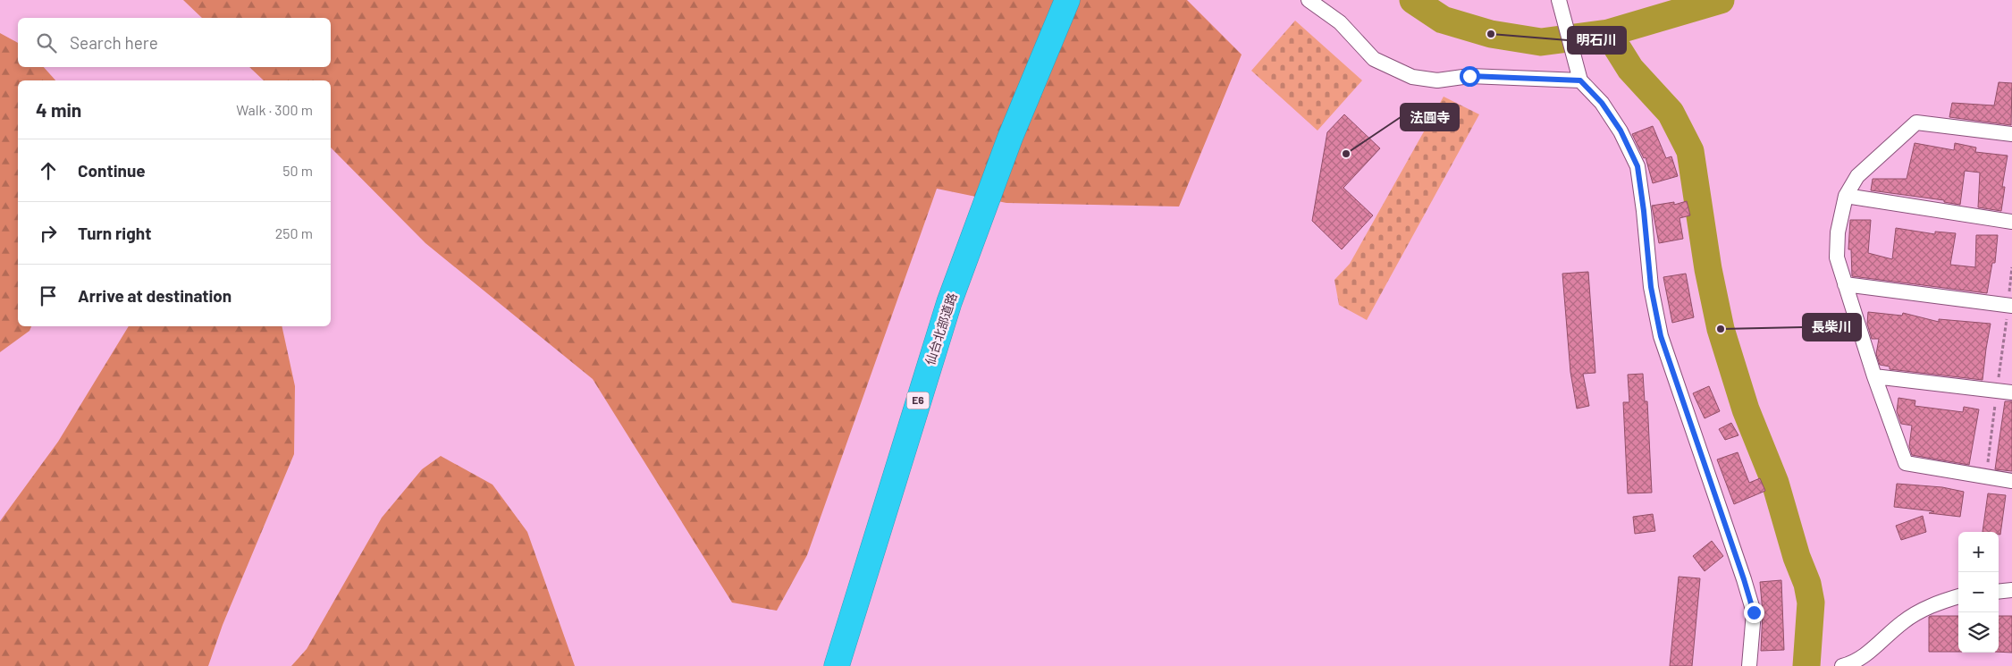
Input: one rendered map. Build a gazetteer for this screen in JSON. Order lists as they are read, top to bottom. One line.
{"streets":{"highway":["仙台北部道路","E6"]},"places":["明石川","法圓寺","長柴川"],"page":{"search":"Search here","heading":["4 min","Walk · 300 m"],"list":[["Continue","50 m"],["Turn right","250 m"],"Arrive at destination"],"map_buttons":["+","−"]}}
